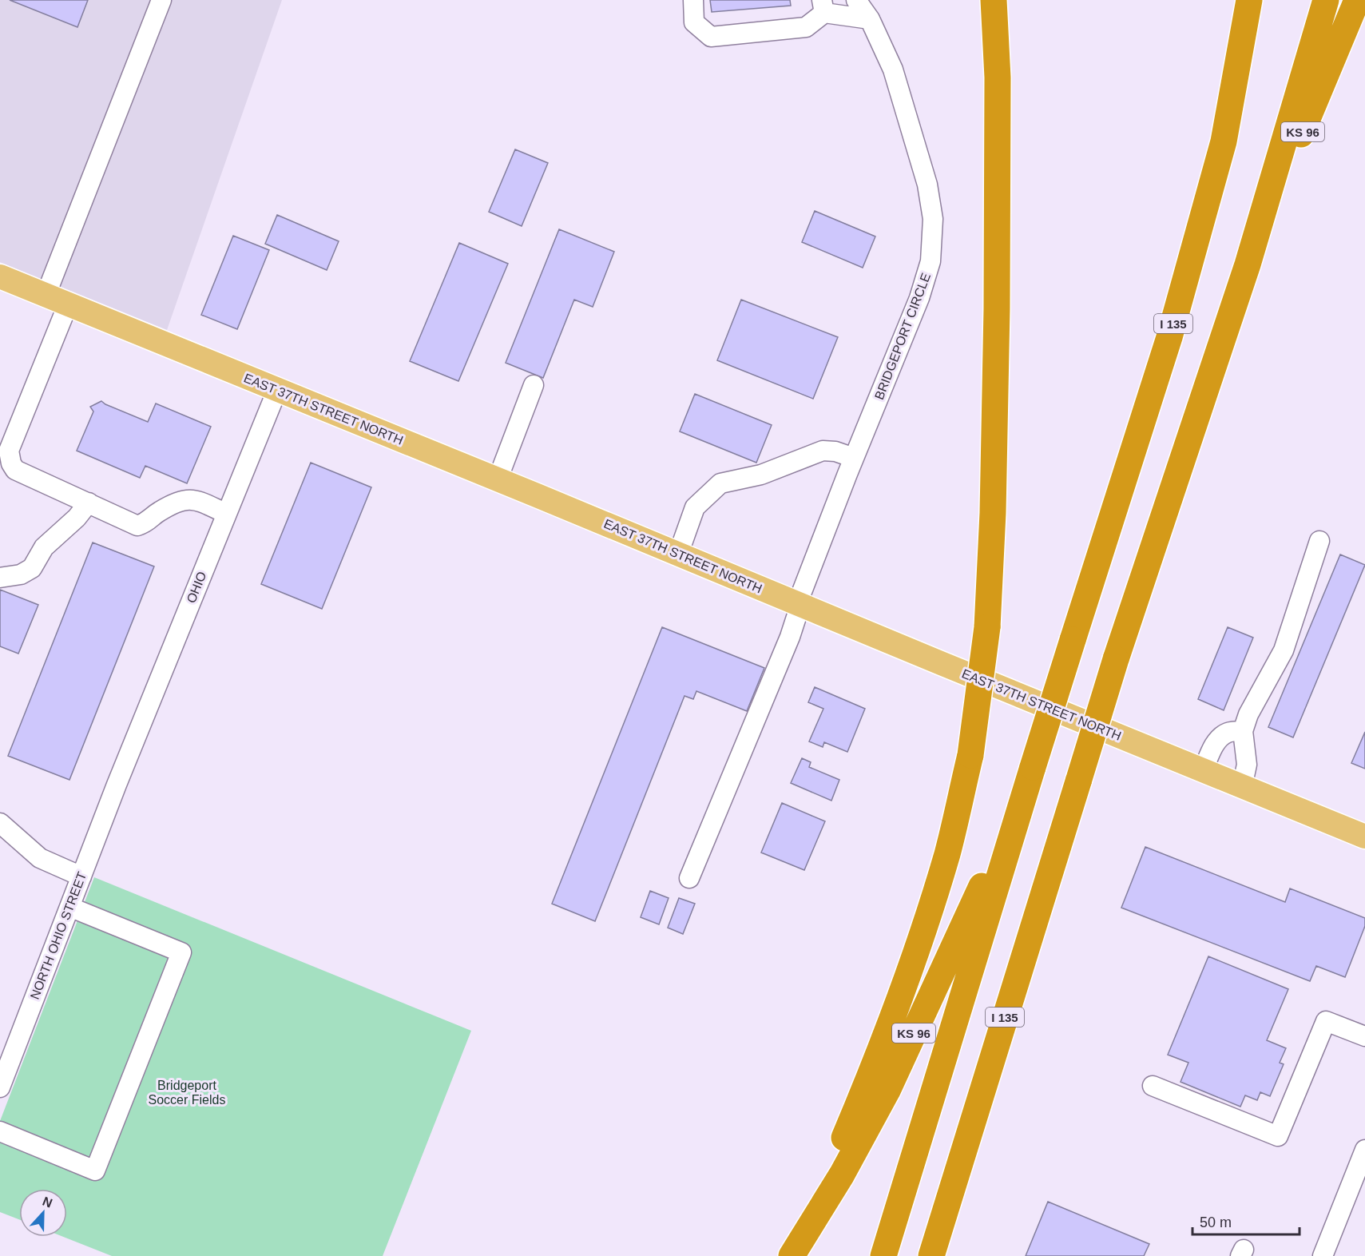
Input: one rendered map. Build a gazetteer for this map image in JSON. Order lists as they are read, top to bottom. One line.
{"streets":{"highway":["KS 96","I 135"],"main road":["EAST 37TH STREET NORTH"],"street":["BRIDGEPORT CIRCLE","OHIO","NORTH OHIO STREET"]},"crossings":[["KS 96","I 135"],["BRIDGEPORT CIRCLE","EAST 37TH STREET NORTH"],["EAST 37TH STREET NORTH","OHIO"],["OHIO","NORTH OHIO STREET"]],"parks":["Bridgeport Soccer Fields"],"scale_bar":"50 m","north":"top"}
